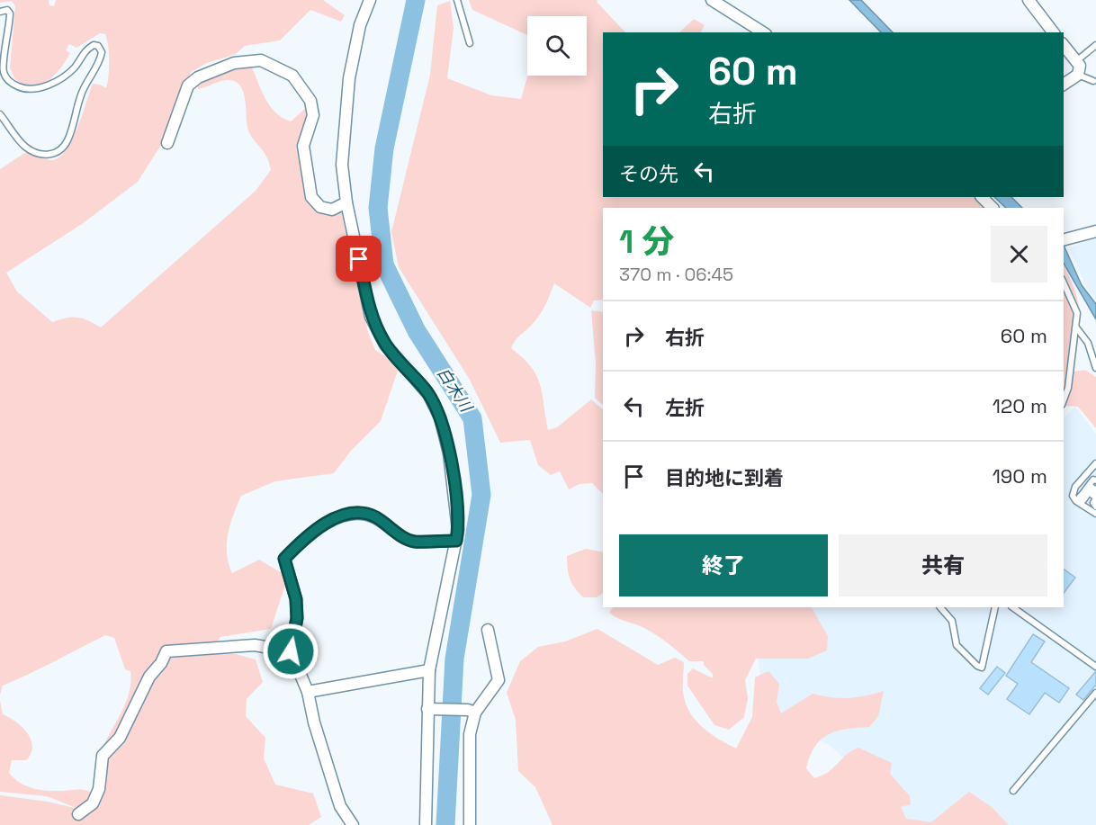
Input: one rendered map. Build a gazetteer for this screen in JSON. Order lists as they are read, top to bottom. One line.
{"water":["白木川"],"page":{"turn":["60 m","右折"],"then":"その先","heading":["1 分","370 m · 06:45"],"list":[{"name":"右折","value":"60 m"},{"name":"左折","value":"120 m"},{"name":"目的地に到着","value":"190 m"}],"buttons":["終了","共有"]}}
